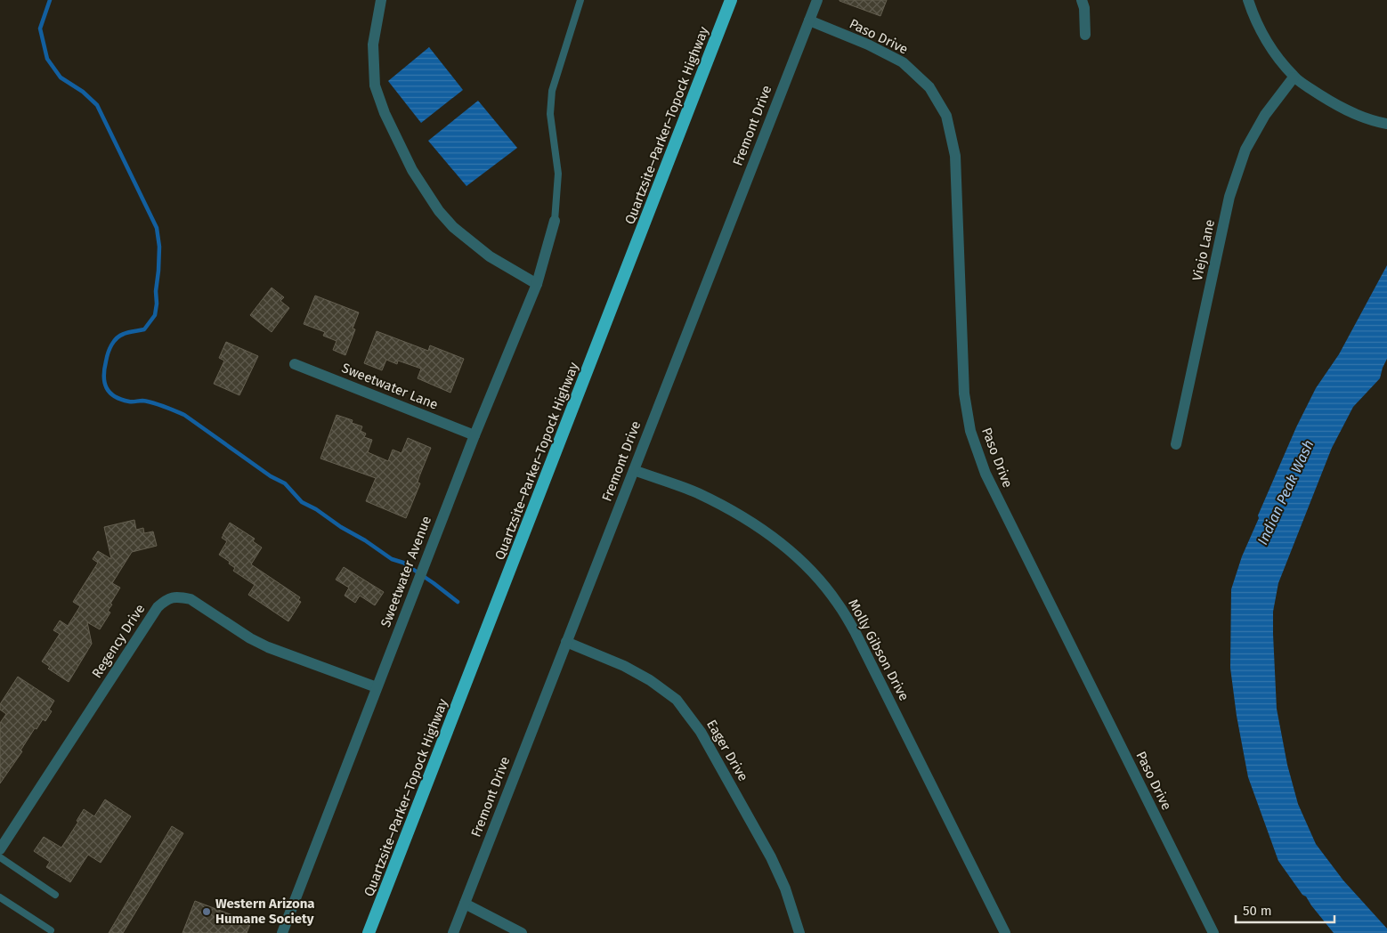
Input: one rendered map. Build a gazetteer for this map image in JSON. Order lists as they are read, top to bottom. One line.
{"streets":{"highway":["Quartzsite–Parker–Topock Highway"],"street":["Paso Drive","Fremont Drive","Viejo Lane","Sweetwater Lane","Sweetwater Avenue","Regency Drive","Molly Gibson Drive","Eager Drive"]},"crossings":[["Paso Drive","Fremont Drive"],["Fremont Drive","Molly Gibson Drive"],["Fremont Drive","Eager Drive"],["Sweetwater Lane","Sweetwater Avenue"],["Sweetwater Avenue","Regency Drive"]],"water":["Indian Peak Wash"],"places":["Western Arizona Humane Society"],"scale_bar":"50 m"}
